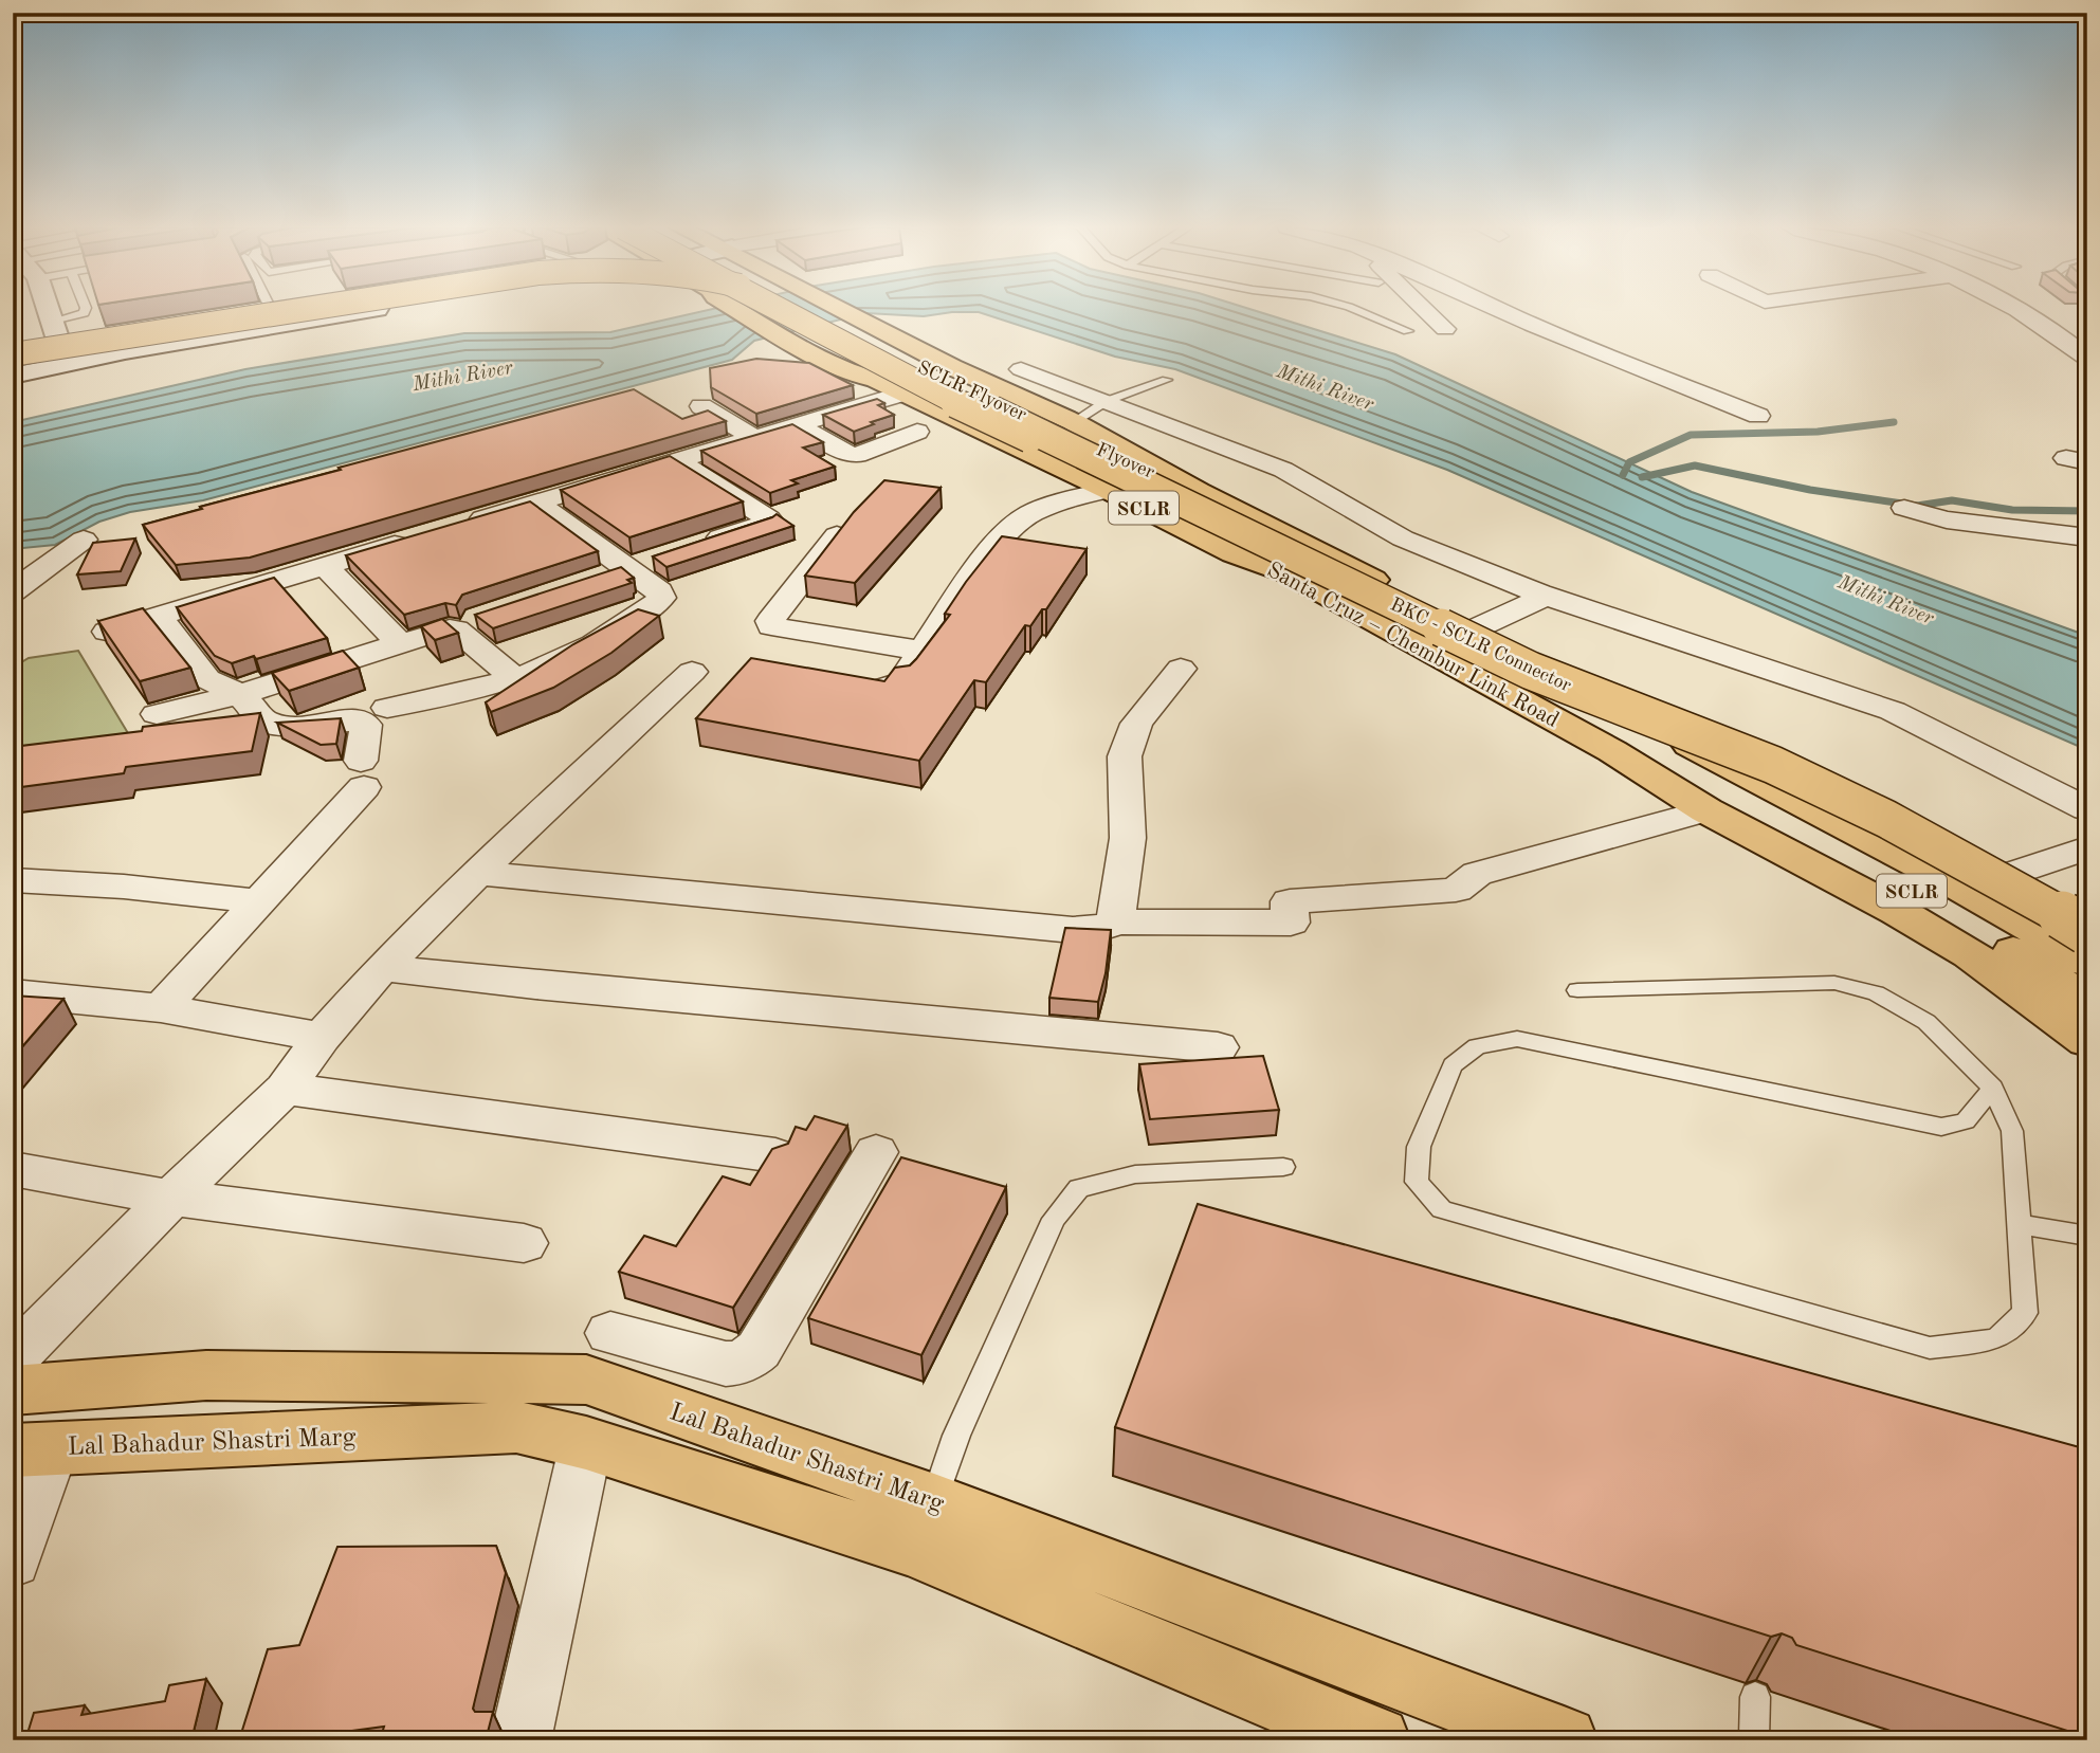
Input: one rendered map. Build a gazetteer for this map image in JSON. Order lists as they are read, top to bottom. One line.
{"streets":{"main road":["SCLR Flyover","Flyover","SCLR","Santa Cruz – Chembur Link Road","BKC - SCLR Connector","Lal Bahadur Shastri Marg"]},"crossings":[["SCLR Flyover","Flyover"],["SCLR Flyover","Santa Cruz – Chembur Link Road"],["Flyover","Santa Cruz – Chembur Link Road"],["SCLR","Santa Cruz – Chembur Link Road"]],"water":["Mithi River"]}
